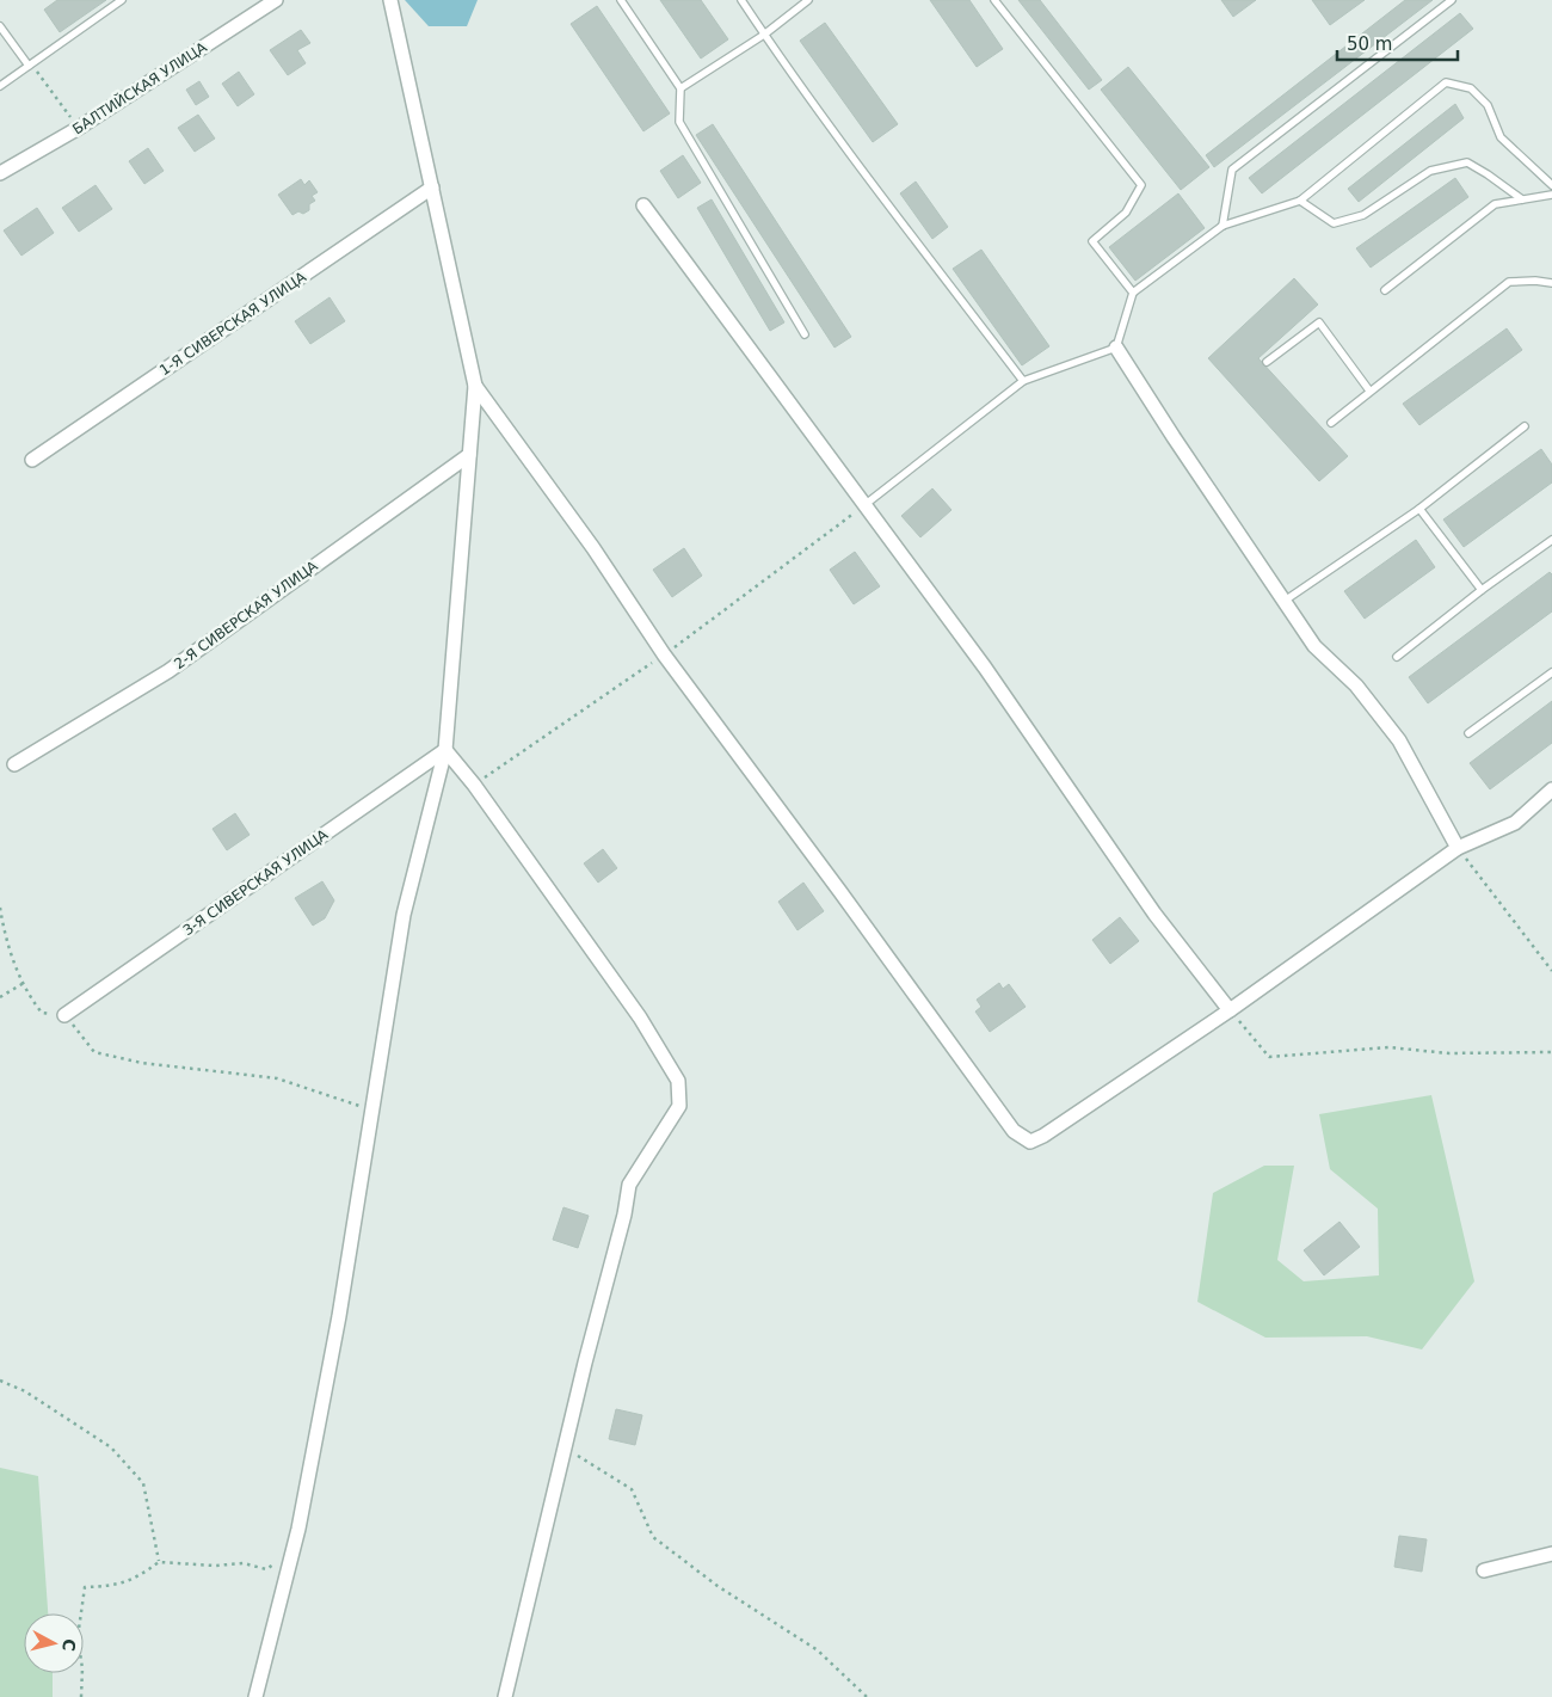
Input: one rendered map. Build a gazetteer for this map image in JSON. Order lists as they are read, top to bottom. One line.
{"streets":{"street":["БАЛТИЙСКАЯ УЛИЦА","1-Я СИВЕРСКАЯ УЛИЦА","2-Я СИВЕРСКАЯ УЛИЦА","3-Я СИВЕРСКАЯ УЛИЦА"]},"scale_bar":"50 m","north":"right"}
